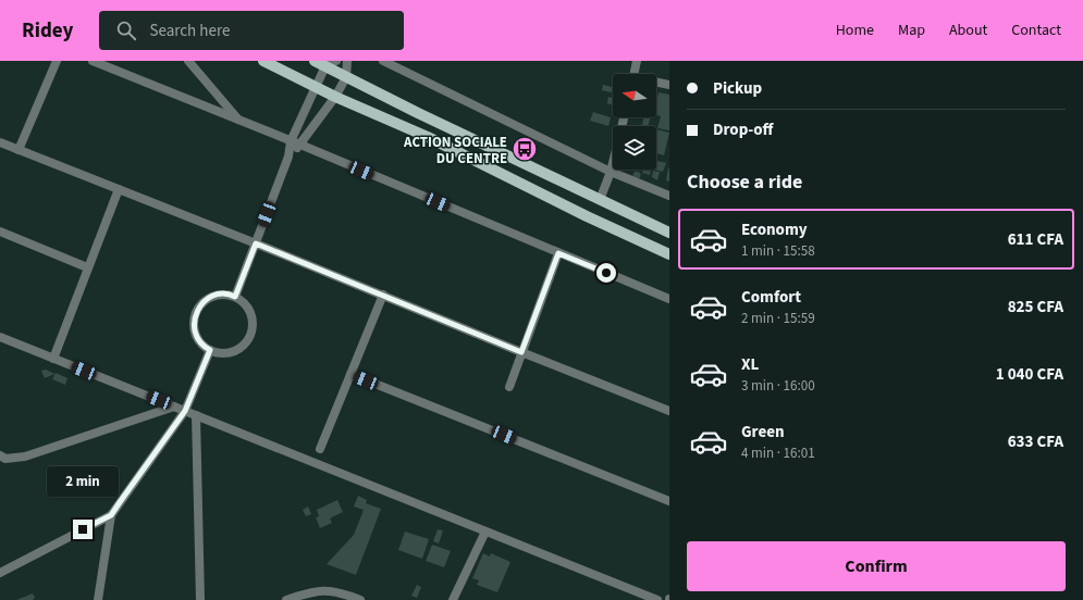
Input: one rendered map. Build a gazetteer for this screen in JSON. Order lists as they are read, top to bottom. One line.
{"places":{"bus stop":["ACTION SOCIALE DU CENTRE"]},"north":"left","page":{"header":"Ridey","search":"Search here","nav":["Home","Map","About","Contact"],"banner":["Pickup","Drop-off"],"heading":"Choose a ride","list":[{"name":"Economy","note":"1 min · 15:58","value":"611 CFA"},{"name":"Comfort","note":"2 min · 15:59","value":"825 CFA"},{"name":"XL","note":"3 min · 16:00","value":"1 040 CFA"},{"name":"Green","note":"4 min · 16:01","value":"633 CFA"}],"bubble":"2 min","buttons":"Confirm"}}
